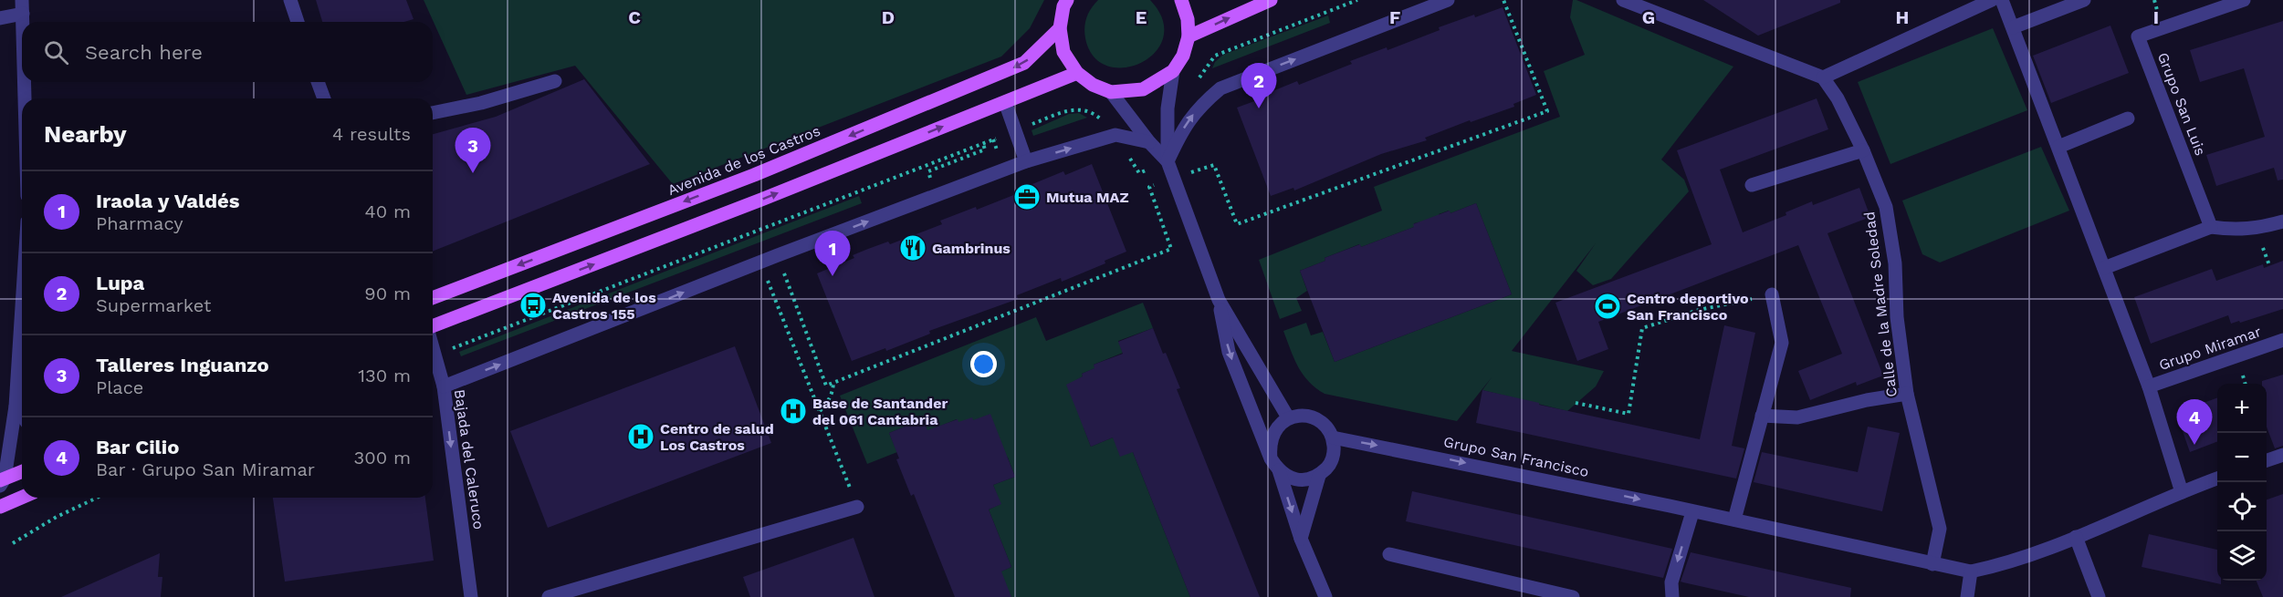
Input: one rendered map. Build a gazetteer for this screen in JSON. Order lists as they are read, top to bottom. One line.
{"streets":{"main road":["Avenida de los Castros"],"street":["Grupo San Luis","Calle de la Madre Soledad","Grupo Miramar","Grupo San Francisco","Bajada del Caleruco"]},"crossings":[["Calle de la Madre Soledad","Grupo San Francisco"]],"one_way":["Bajada del Caleruco"],"places":{"office":["Mutua MAZ"],"restaurant":["Gambrinus"],"bus stop":["Avenida de los Castros 155"],"sports":["Centro deportivo San Francisco"],"hospital":["Base de Santander del 061 Cantabria","Centro de salud Los Castros"]},"page":{"search":"Search here","pins":["2","3","1","4"],"heading":["Nearby","4 results"],"list":[{"mark":"1","name":"Iraola y Valdés","note":"Pharmacy","value":"40 m"},{"mark":"2","name":"Lupa","note":"Supermarket","value":"90 m"},{"mark":"3","name":"Talleres Inguanzo","note":"Place","value":"130 m"},{"mark":"4","name":"Bar Cilio","note":"Bar · Grupo San Miramar","value":"300 m"}],"map_buttons":["+","−"]},"grid":{"columns":["C","D","E","F","G","H","I"]}}
